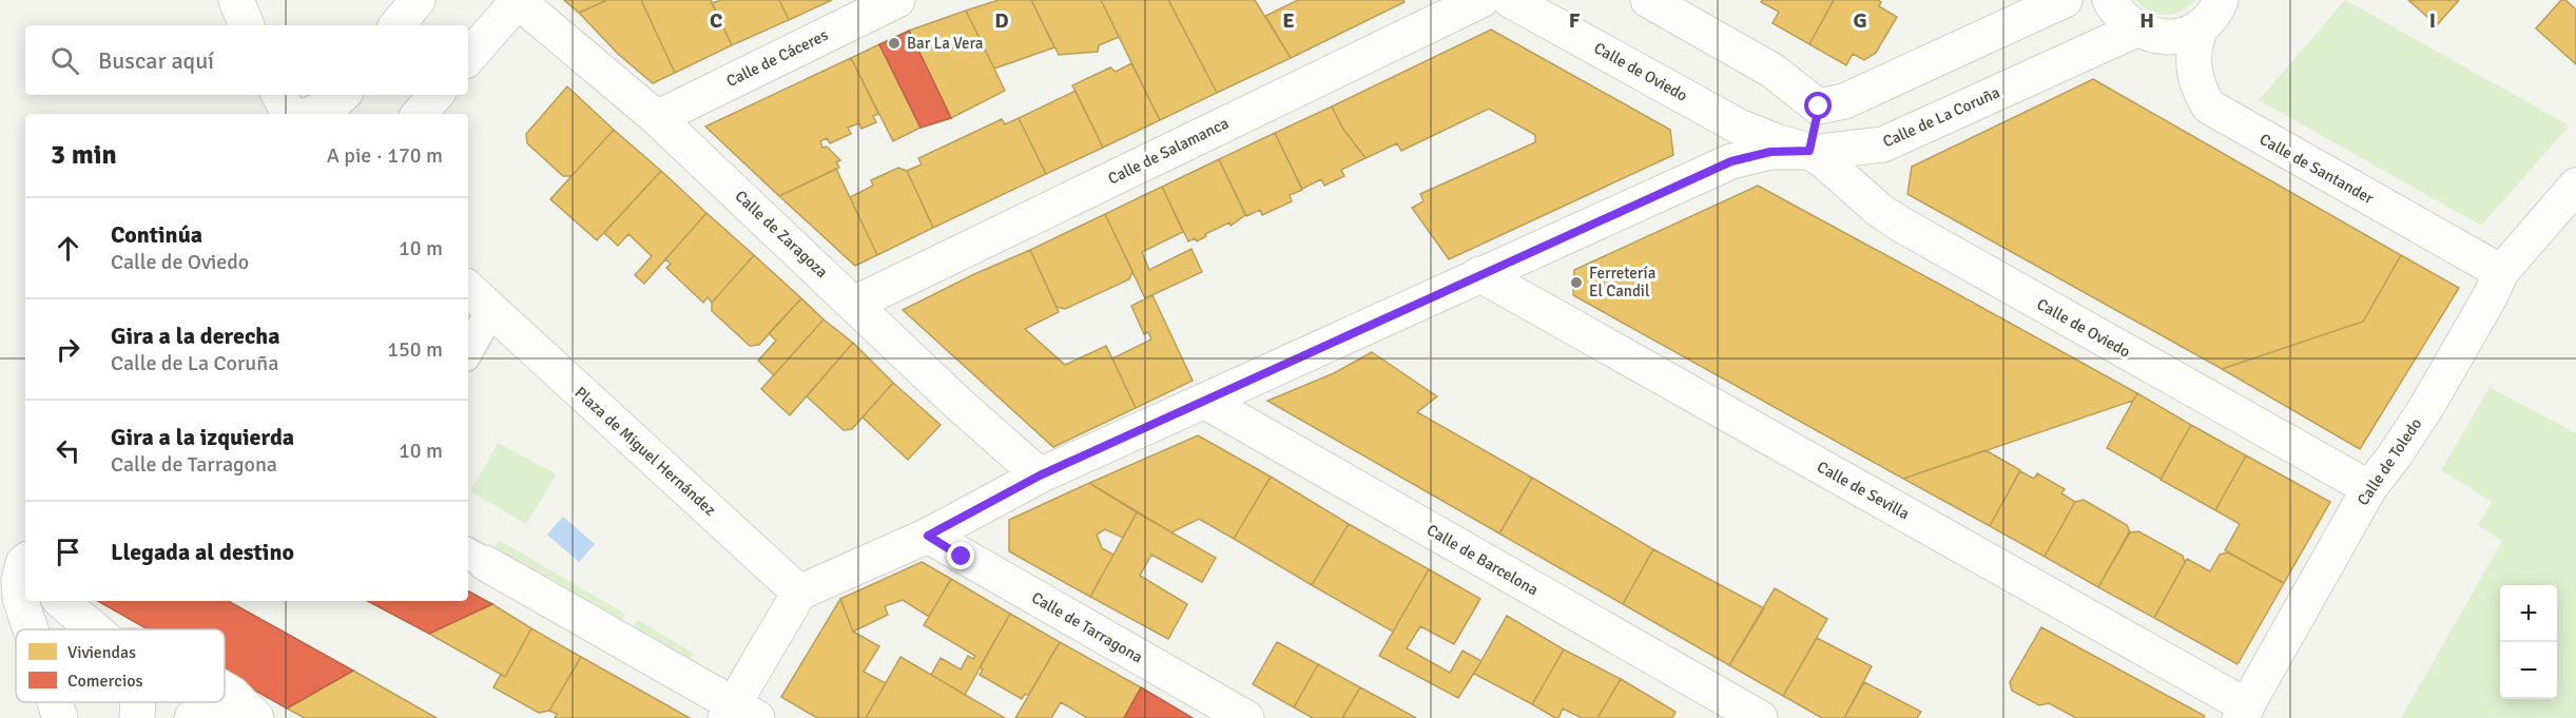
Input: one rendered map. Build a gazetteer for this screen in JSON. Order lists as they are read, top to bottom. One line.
{"streets":{"street":["Calle de Cáceres","Calle de Oviedo","Calle de La Coruña","Calle de Salamanca","Calle de Santander","Calle de Zaragoza","Plaza de Miguel Hernández","Calle de Toledo","Calle de Sevilla","Calle de Barcelona","Calle de Tarragona"]},"crossings":[["Calle de Cáceres","Calle de Zaragoza"],["Calle de Oviedo","Calle de La Coruña"],["Calle de Oviedo","Calle de Toledo"],["Calle de La Coruña","Calle de Zaragoza"],["Calle de La Coruña","Plaza de Miguel Hernández"],["Calle de La Coruña","Calle de Sevilla"],["Calle de La Coruña","Calle de Barcelona"],["Calle de La Coruña","Calle de Tarragona"],["Calle de Salamanca","Calle de Zaragoza"],["Calle de Santander","Calle de Toledo"],["Calle de Toledo","Calle de Sevilla"]],"places":["Bar La Vera","Ferretería El Candil"],"legend":["Viviendas","Comercios"],"page":{"search":"Buscar aquí","heading":["3 min","A pie · 170 m"],"list":[["Continúa","Calle de Oviedo","10 m"],["Gira a la derecha","Calle de La Coruña","150 m"],["Gira a la izquierda","Calle de Tarragona","10 m"],"Llegada al destino"],"map_buttons":["+","−"]},"grid":{"columns":["C","D","E","F","G","H","I"]}}
